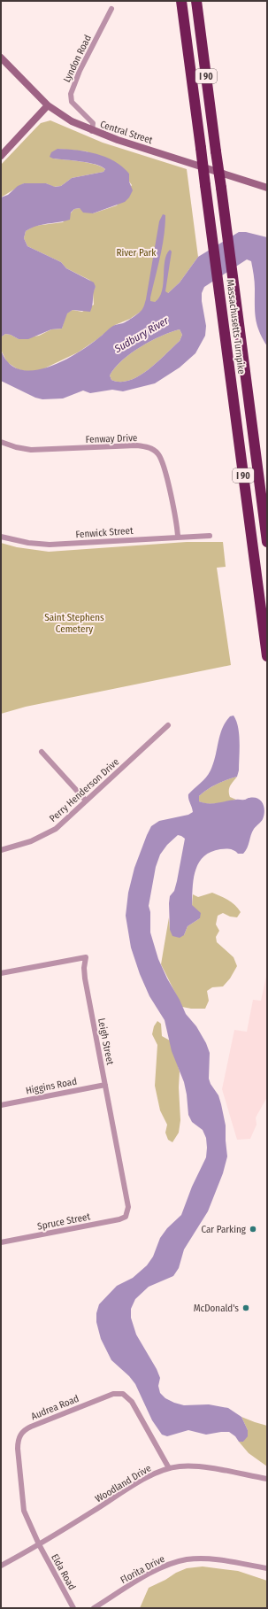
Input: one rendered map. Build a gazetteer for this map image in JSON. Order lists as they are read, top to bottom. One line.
{"streets":{"highway":["I 90","Massachusetts Turnpike"],"main road":["Central Street"],"street":["Lyndon Road","Fenway Drive","Fenwick Street","Perry Henderson Drive","Leigh Street","Higgins Road","Spruce Street","Audrea Road","Woodland Drive","Florita Drive","Elda Road"]},"crossings":[["Lyndon Road","Central Street"],["Fenway Drive","Fenwick Street"],["Leigh Street","Higgins Road"],["Leigh Street","Spruce Street"],["Audrea Road","Woodland Drive"],["Audrea Road","Elda Road"],["Woodland Drive","Elda Road"]],"water":["Sudbury River"],"parks":["River Park","Saint Stephens Cemetery"],"places":["Car Parking","McDonald's"]}
